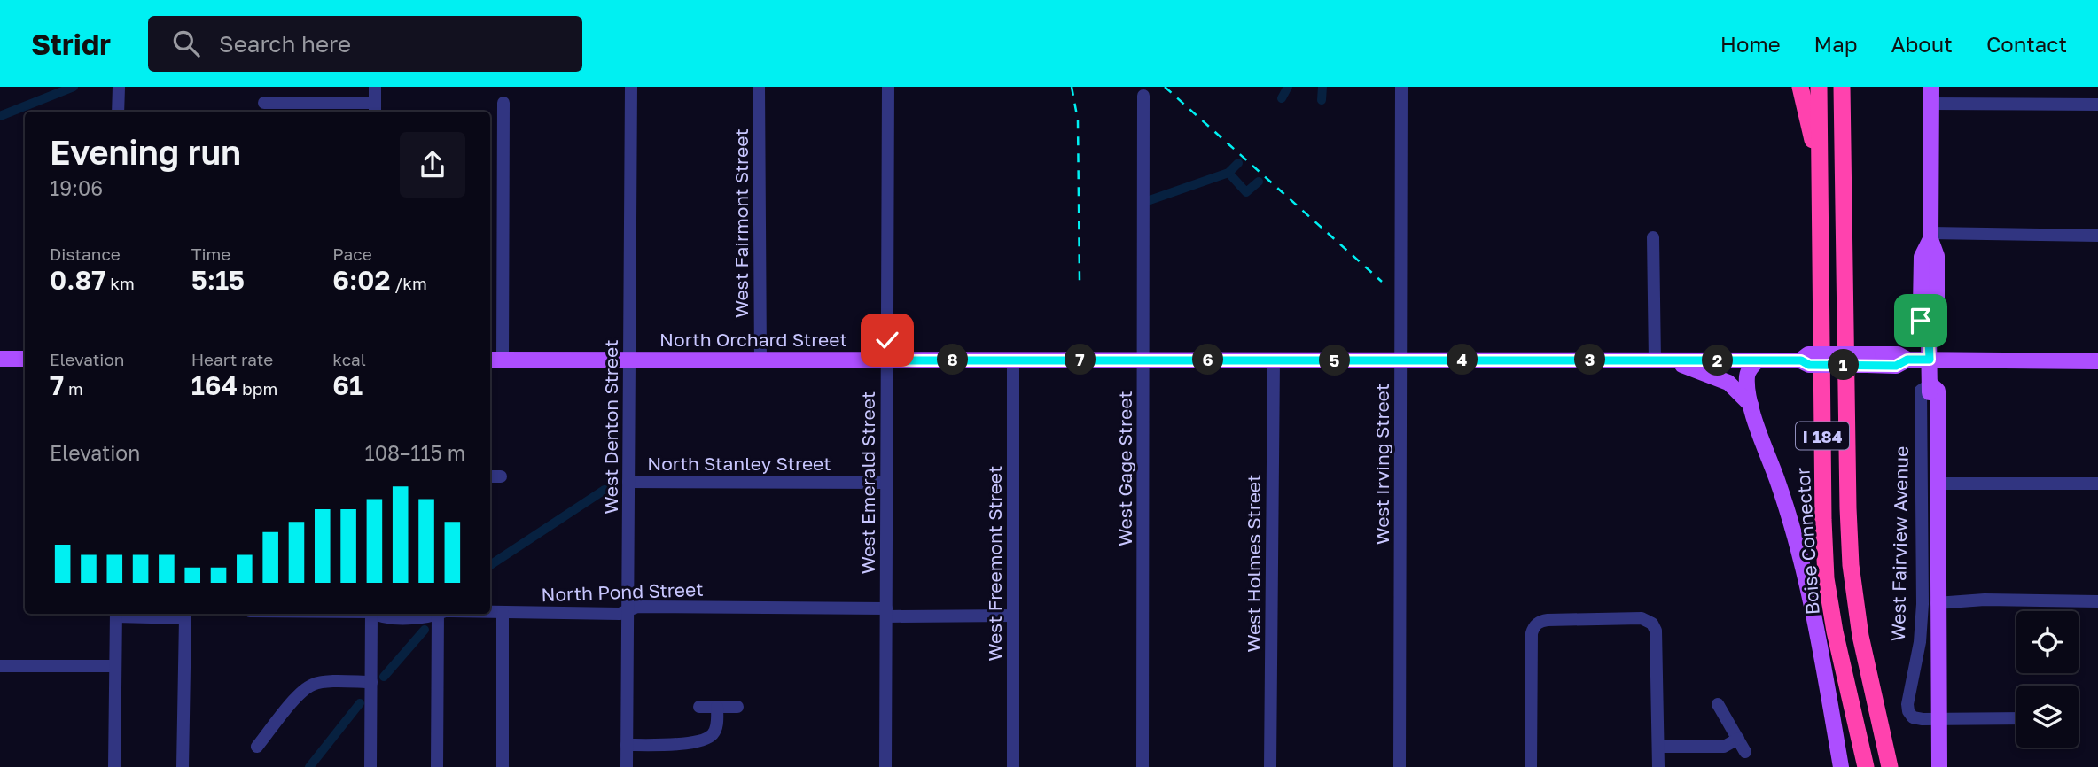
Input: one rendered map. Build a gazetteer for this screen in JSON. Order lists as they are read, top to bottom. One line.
{"streets":{"highway":["I 184","Boise Connector"],"main road":["North Orchard Street","West Fairview Avenue"],"street":["West Fairmont Street","West Denton Street","North Stanley Street","West Irving Street","West Gage Street","West Emerald Street","West Freemont Street","West Holmes Street","North Pond Street"]},"crossings":[["West Fairmont Street","North Orchard Street"],["North Orchard Street","West Denton Street"],["North Orchard Street","West Irving Street"],["North Orchard Street","West Gage Street"],["North Orchard Street","West Emerald Street"],["North Orchard Street","West Fairview Avenue"],["North Orchard Street","West Freemont Street"],["North Orchard Street","West Holmes Street"],["West Denton Street","North Stanley Street"],["West Denton Street","North Pond Street"],["North Stanley Street","West Emerald Street"],["West Emerald Street","North Pond Street"],["West Freemont Street","North Pond Street"]],"page":{"header":"Stridr","search":"Search here","nav":["Home","Map","About","Contact"],"heading":["Evening run","19:06"],"stats":[["Distance","0.87 km"],["Time","5:15"],["Pace","6:02 /km"],["Elevation","7 m"],["Heart rate","164 bpm"],["kcal","61"]],"pins":["3","4","6","7","8","2","5","1"],"chart":["Elevation","108–115 m"]}}
